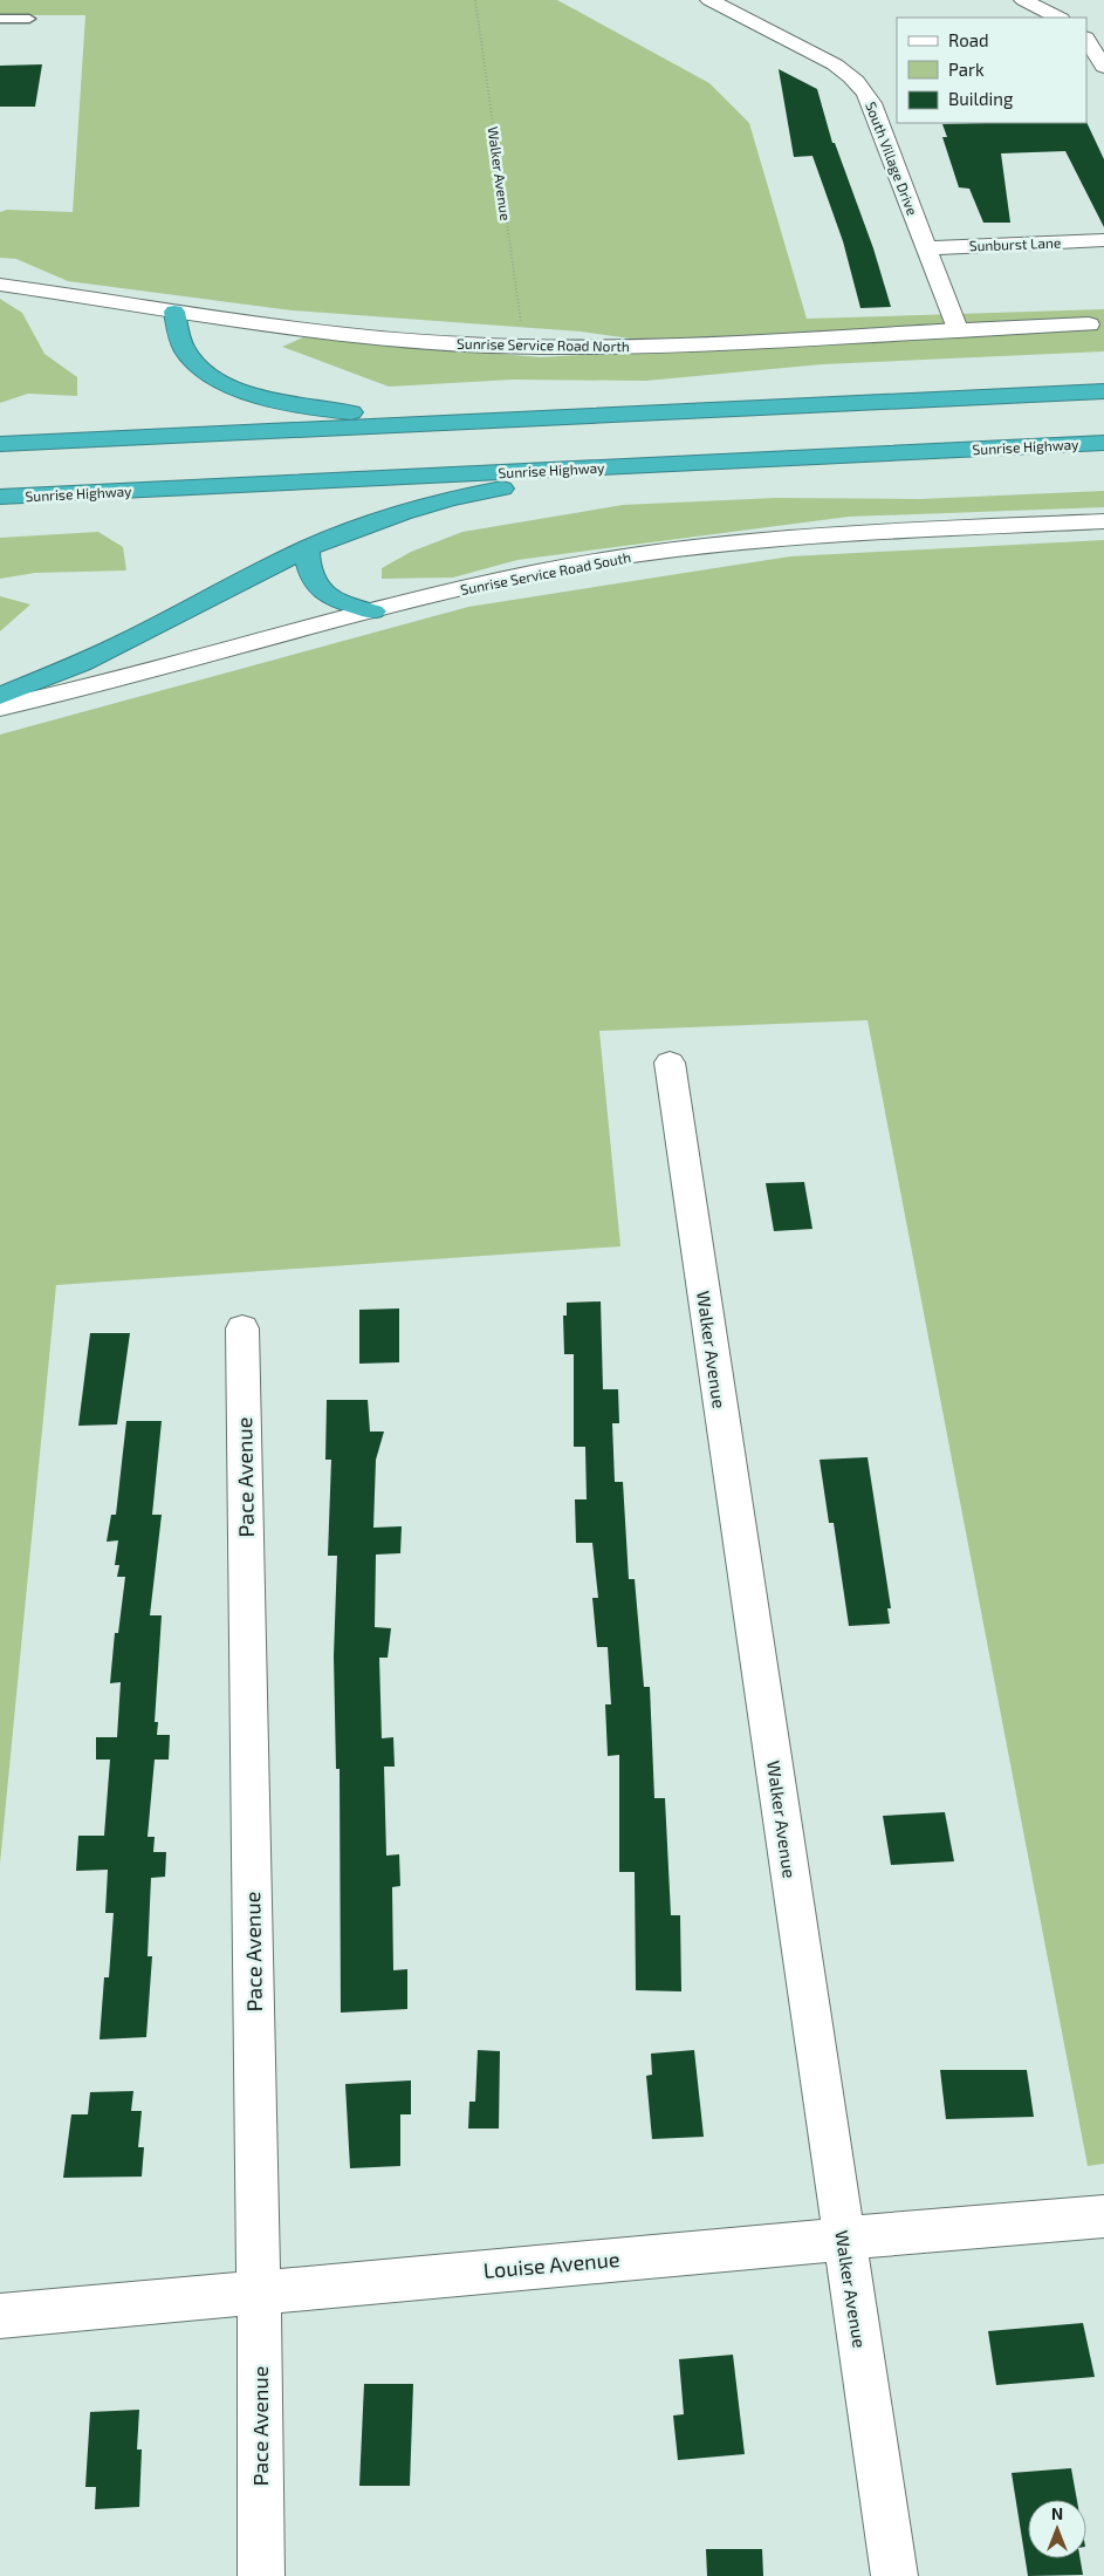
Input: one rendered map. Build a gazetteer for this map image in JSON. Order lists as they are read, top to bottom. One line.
{"streets":{"highway":["Sunrise Highway"],"street":["South Village Drive","Walker Avenue","Sunburst Lane","Sunrise Service Road North","Sunrise Service Road South","Pace Avenue","Louise Avenue"]},"crossings":[["South Village Drive","Sunburst Lane"],["South Village Drive","Sunrise Service Road North"],["Walker Avenue","Sunrise Service Road North"],["Walker Avenue","Louise Avenue"],["Pace Avenue","Louise Avenue"]],"legend":["Road","Park","Building"],"north":"top"}
